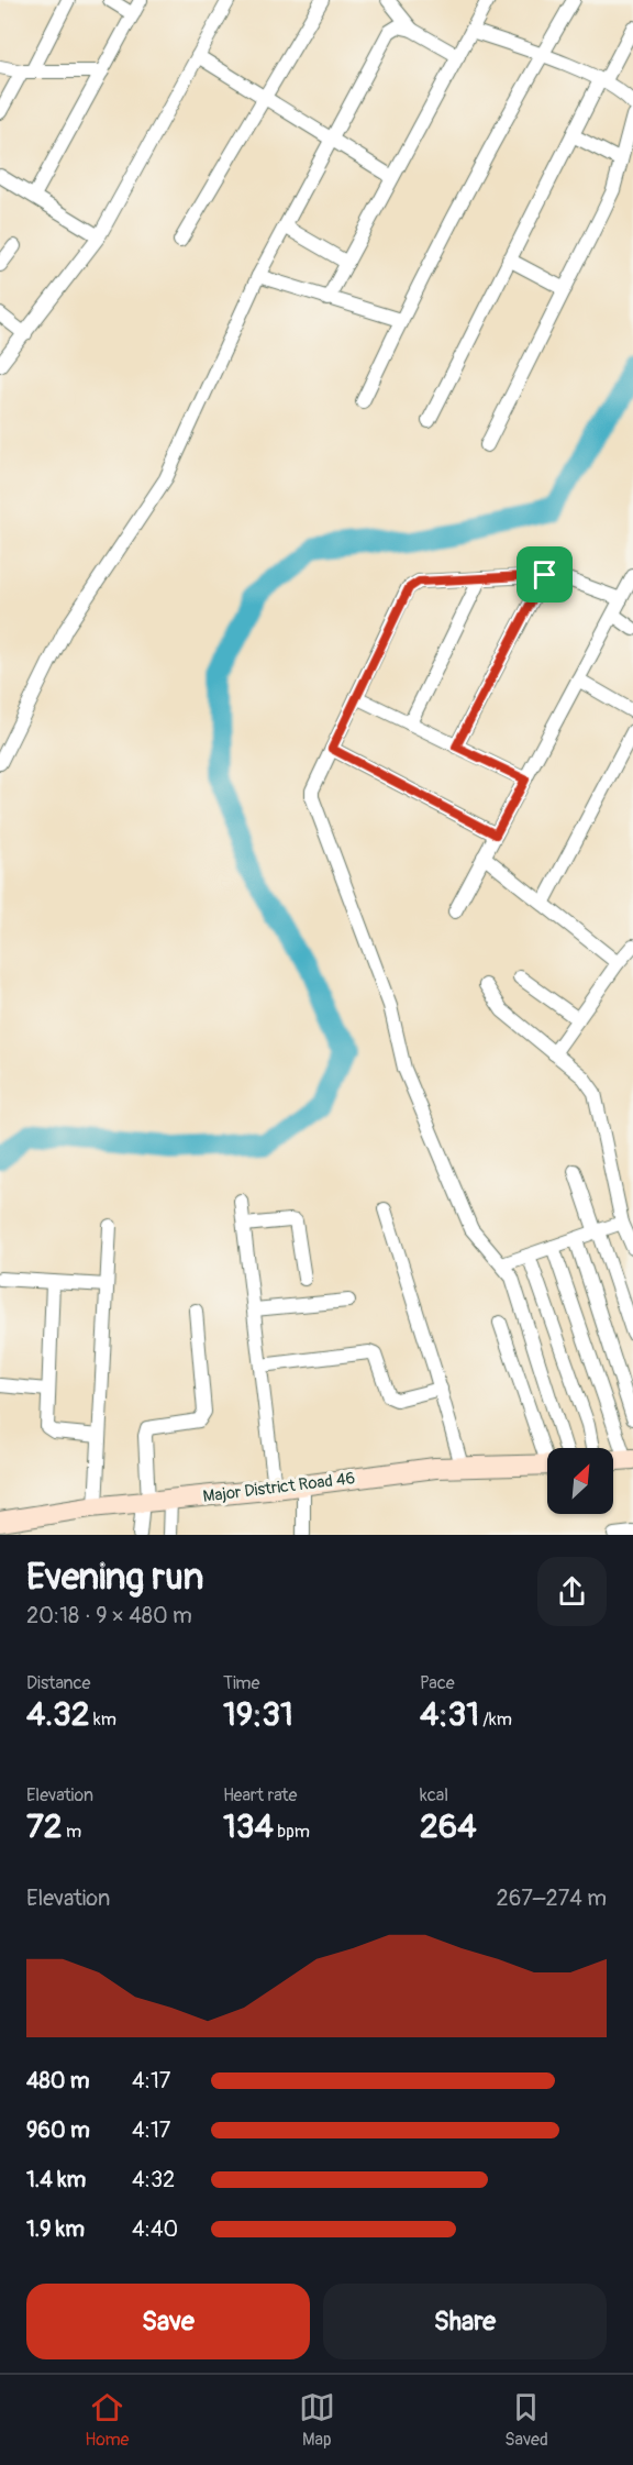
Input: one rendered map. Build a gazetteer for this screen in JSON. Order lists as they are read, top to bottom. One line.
{"streets":{"main road":["Major District Road 46"]},"north":"top right","page":{"heading":["Evening run","20:18 · 9 × 480 m"],"stats":[["Distance","4.32 km"],["Time","19:31"],["Pace","4:31 /km"],["Elevation","72 m"],["Heart rate","134 bpm"],["kcal","264"]],"chart":["Elevation","267–274 m"],"list":[{"name":"480 m","note":"4:17"},{"name":"960 m","note":"4:17"},{"name":"1.4 km","note":"4:32"},{"name":"1.9 km","note":"4:40"}],"buttons":["Save","Share"],"tabs":["Home","Map","Saved"]}}
